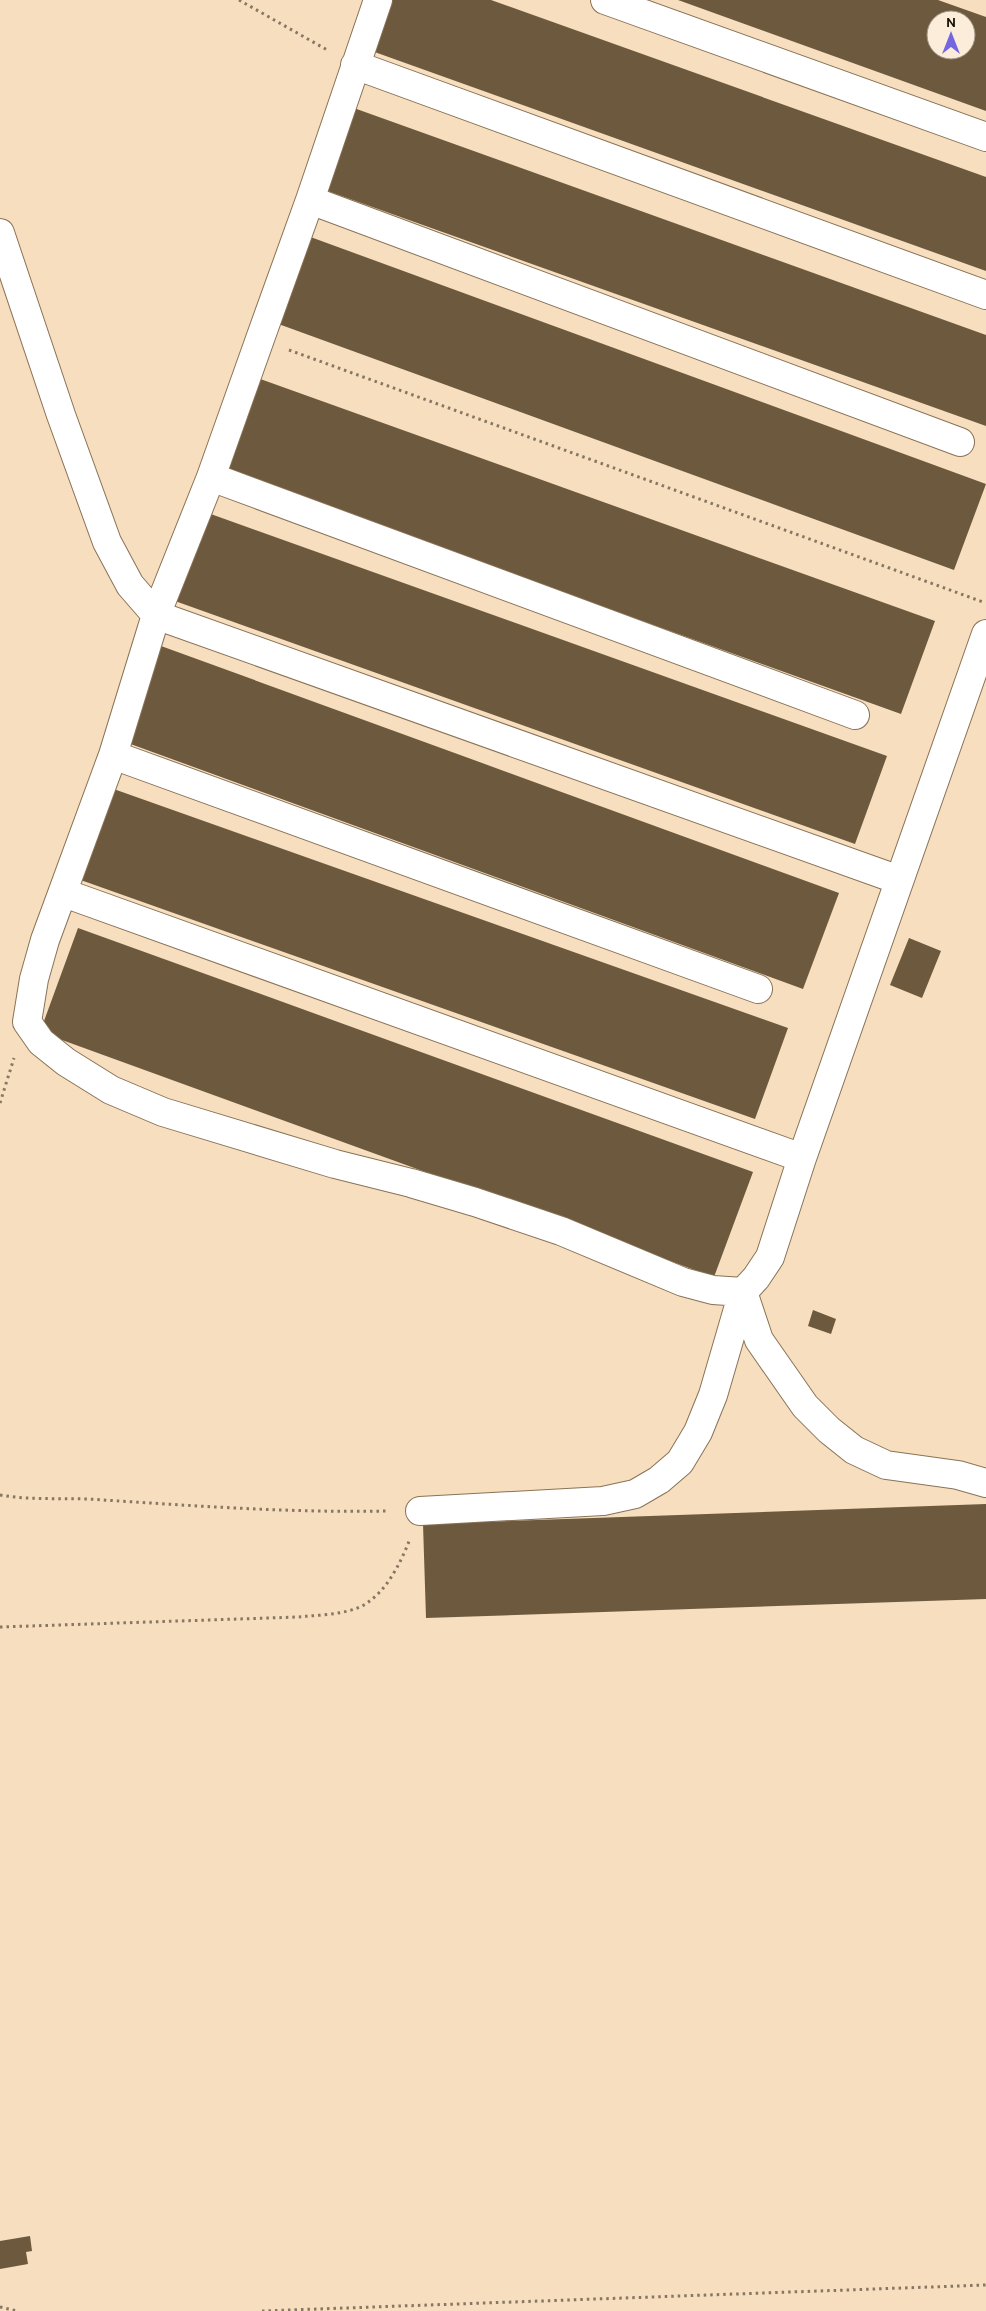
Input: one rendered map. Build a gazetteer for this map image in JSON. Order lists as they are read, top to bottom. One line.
{"north":"top"}
